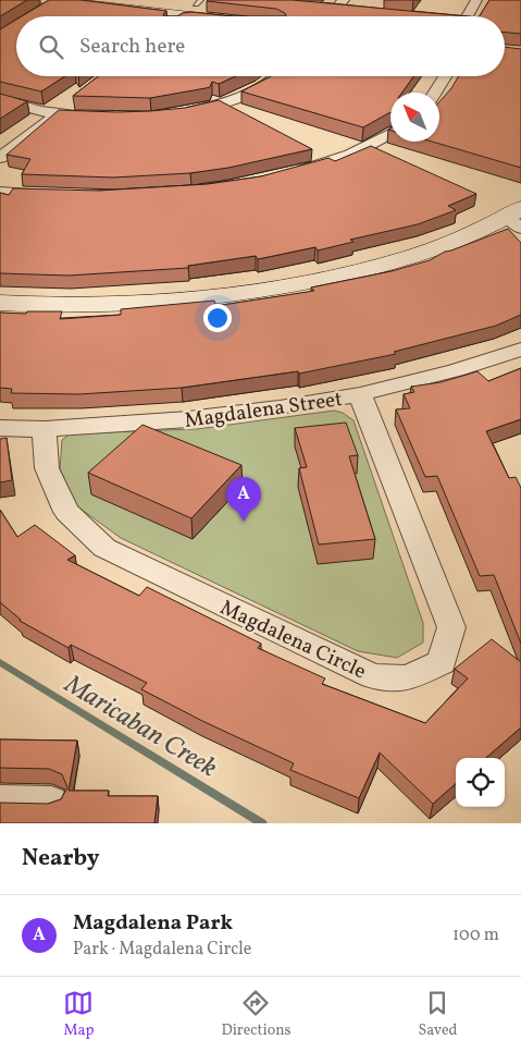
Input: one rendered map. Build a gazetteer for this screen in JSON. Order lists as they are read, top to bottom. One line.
{"streets":{"street":["Magdalena Street","Magdalena Circle"]},"crossings":[["Magdalena Street","Magdalena Circle"]],"water":["Maricaban Creek"],"north":"top left","page":{"search":"Search here","pins":"A","heading":"Nearby","list":[{"mark":"A","name":"Magdalena Park","note":"Park · Magdalena Circle","value":"100 m"}],"nav":["Map","Directions","Saved"]}}
